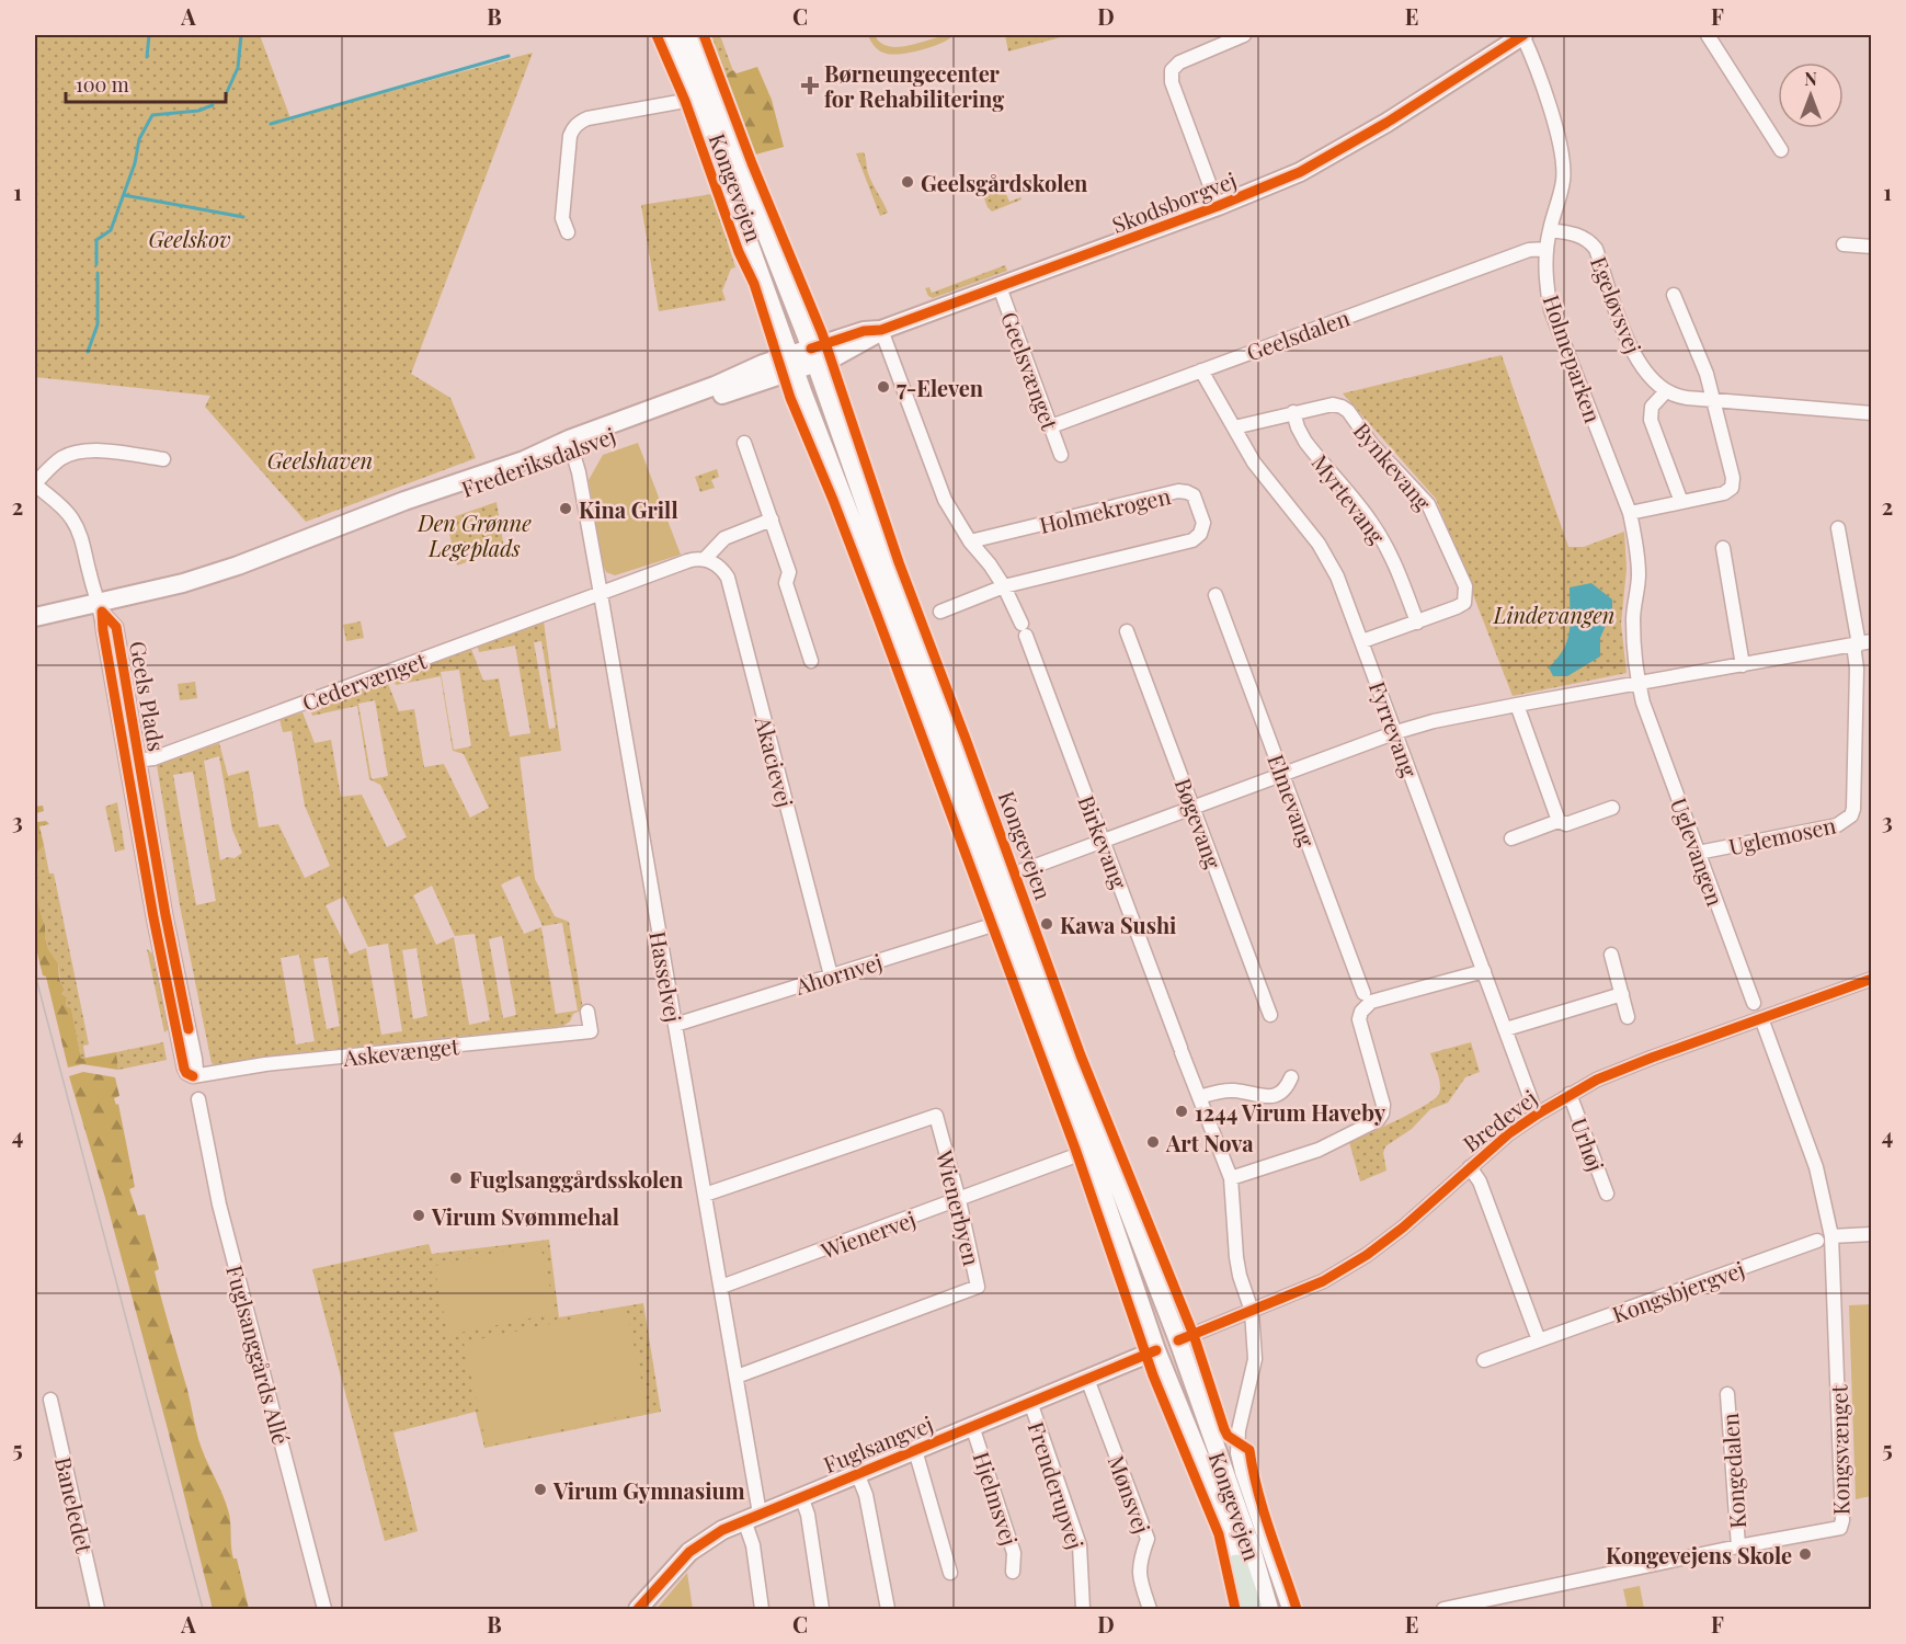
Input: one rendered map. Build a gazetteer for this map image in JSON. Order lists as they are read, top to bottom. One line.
{"streets":{"main road":["Kongevejen","Skodsborgvej","Frederiksdalsvej","Fuglsangvej"],"street":["Egeløvsvej","Geelsdalen","Holmeparken","Geelsvænget","Bynkevang","Myrtevang","Holmekrogen","Cedervænget","Geels Plads","Fyrrevang","Akacievej","Elmevang","Bøgevang","Uglemosen","Birkevang","Uglevangen","Ahornvej","Hasselvej","Askevænget","Bredevej","Urhøj","Wienerbyen","Wienervej","Kongsbjergvej","Fuglsanggårds Allé","Kongsvænget","Kongedalen","Frenderupvej","Mønsvej","Hjelmsvej","Baneledet"]},"crossings":[["Kongevejen","Skodsborgvej"],["Kongevejen","Frederiksdalsvej"],["Kongevejen","Birkevang"],["Kongevejen","Ahornvej"],["Kongevejen","Bredevej"],["Kongevejen","Wienervej"],["Kongevejen","Fuglsangvej"],["Skodsborgvej","Holmeparken"],["Skodsborgvej","Geelsvænget"],["Skodsborgvej","Frederiksdalsvej"],["Egeløvsvej","Holmeparken"],["Geelsdalen","Holmeparken"],["Geelsdalen","Geelsvænget"],["Geelsdalen","Fyrrevang"],["Holmeparken","Uglevangen"],["Frederiksdalsvej","Geels Plads"],["Frederiksdalsvej","Hasselvej"],["Bynkevang","Myrtevang"],["Bynkevang","Fyrrevang"],["Holmekrogen","Birkevang"],["Cedervænget","Geels Plads"],["Cedervænget","Hasselvej"],["Geels Plads","Askevænget"],["Fyrrevang","Bredevej"],["Akacievej","Ahornvej"],["Uglemosen","Uglevangen"],["Ahornvej","Hasselvej"],["Hasselvej","Wienerbyen"],["Hasselvej","Wienervej"],["Hasselvej","Fuglsangvej"],["Bredevej","Urhøj"],["Bredevej","Kongsvænget"],["Wienerbyen","Wienervej"],["Fuglsangvej","Frenderupvej"],["Fuglsangvej","Mønsvej"],["Fuglsangvej","Hjelmsvej"],["Kongsvænget","Kongedalen"]],"parks":["Geelskov","Geelshaven","Den Grønne Legeplads","Lindevangen"],"places":{"health":["Børneungecenter for Rehabilitering"],"other":["Geelsgårdskolen","7-Eleven","Kina Grill","Kawa Sushi","1244 Virum Haveby","Art Nova","Fuglsanggårdsskolen","Virum Svømmehal","Virum Gymnasium","Kongevejens Skole"]},"scale_bar":"100 m","north":"top","grid":{"columns":["A","B","C","D","E","F"],"rows":["1","2","3","4","5"]}}
